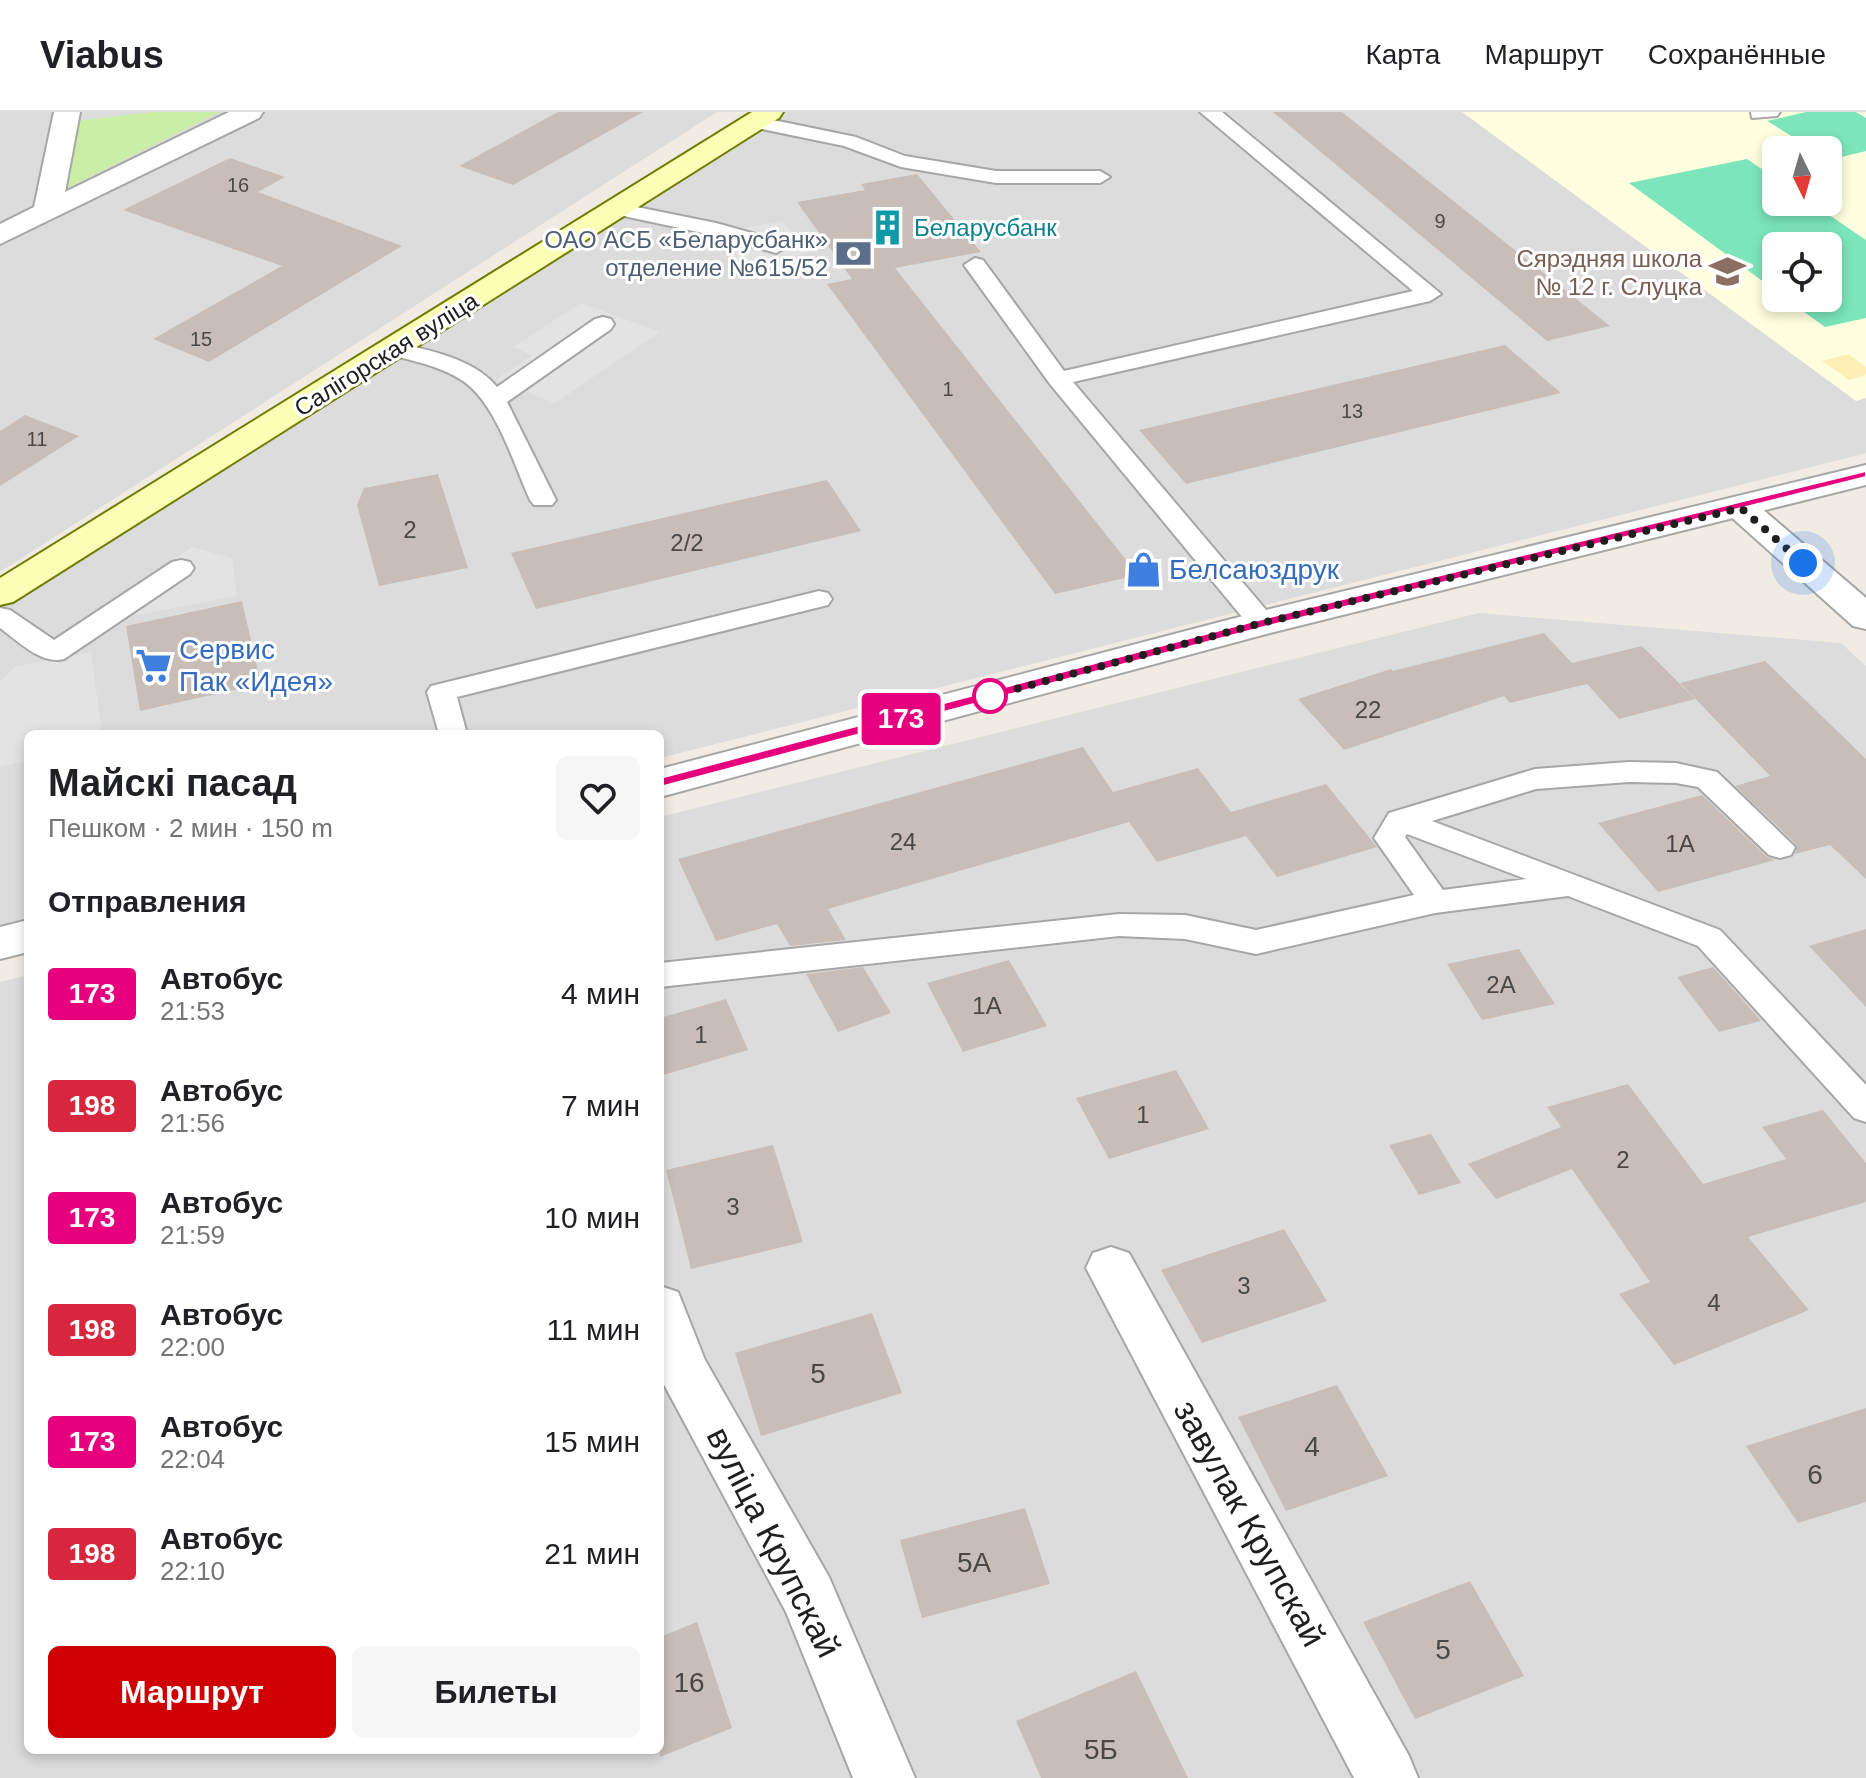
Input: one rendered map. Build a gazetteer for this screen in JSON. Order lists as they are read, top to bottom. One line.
{"streets":{"main road":["Салігорская вуліца"],"street":["завулак Крупскай","вуліца Крупскай"]},"places":{"building":["Беларусбанк"],"bank":["ОАО АСБ «Беларусбанк» отделение №615/52"],"school or university":["Сярэдняя школа № 12 г. Слуцка"],"shop":["Белсаюздрук"],"supermarket":["Сервис Пак «Идея»"]},"lines":["bus line 173"],"house_numbers":["16","9","15","1","13","11","2","2/2","22","24","1А","2А","1А","1","1","2","3","3","4","5","4","6","5А","5","16","5Б"],"north":"bottom","page":{"header":"Viabus","nav":["Карта","Маршрут","Сохранённые"],"on_map":"173","heading":[["Майскі пасад","Пешком · 2 мин · 150 m"],"Отправления"],"list":[{"mark":"173","name":"Автобус","note":"21:53","value":"4 мин"},{"mark":"198","name":"Автобус","note":"21:56","value":"7 мин"},{"mark":"173","name":"Автобус","note":"21:59","value":"10 мин"},{"mark":"198","name":"Автобус","note":"22:00","value":"11 мин"},{"mark":"173","name":"Автобус","note":"22:04","value":"15 мин"},{"mark":"198","name":"Автобус","note":"22:10","value":"21 мин"}],"buttons":["Маршрут","Билеты"]}}
